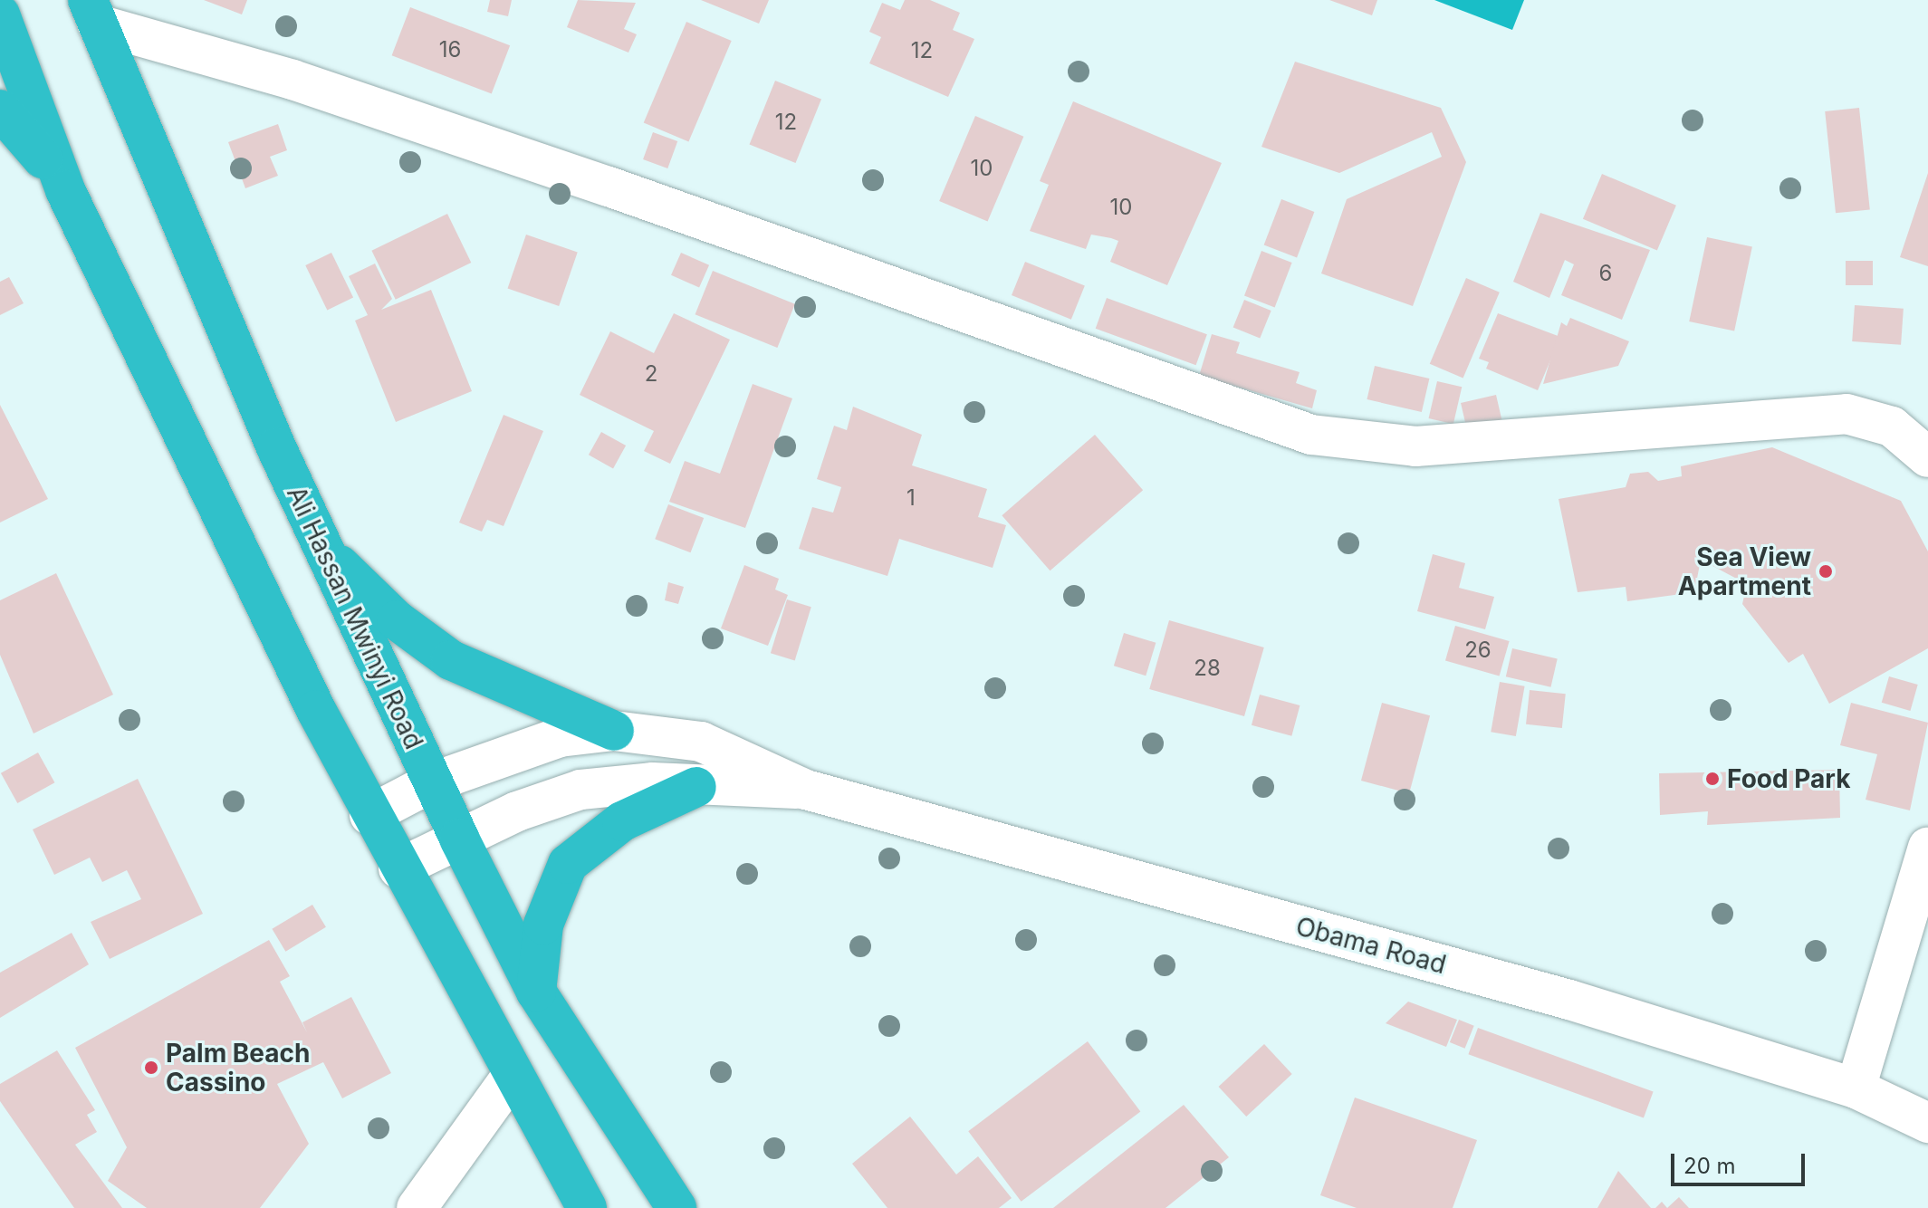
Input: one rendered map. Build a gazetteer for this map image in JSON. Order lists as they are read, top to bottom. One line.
{"streets":{"highway":["Ali Hassan Mwinyi Road"],"street":["Obama Road"]},"places":["Sea View Apartment","Food Park","Palm Beach Cassino"],"house_numbers":["16","12","12","10","10","6","2","1","26","28"],"scale_bar":"20 m"}
